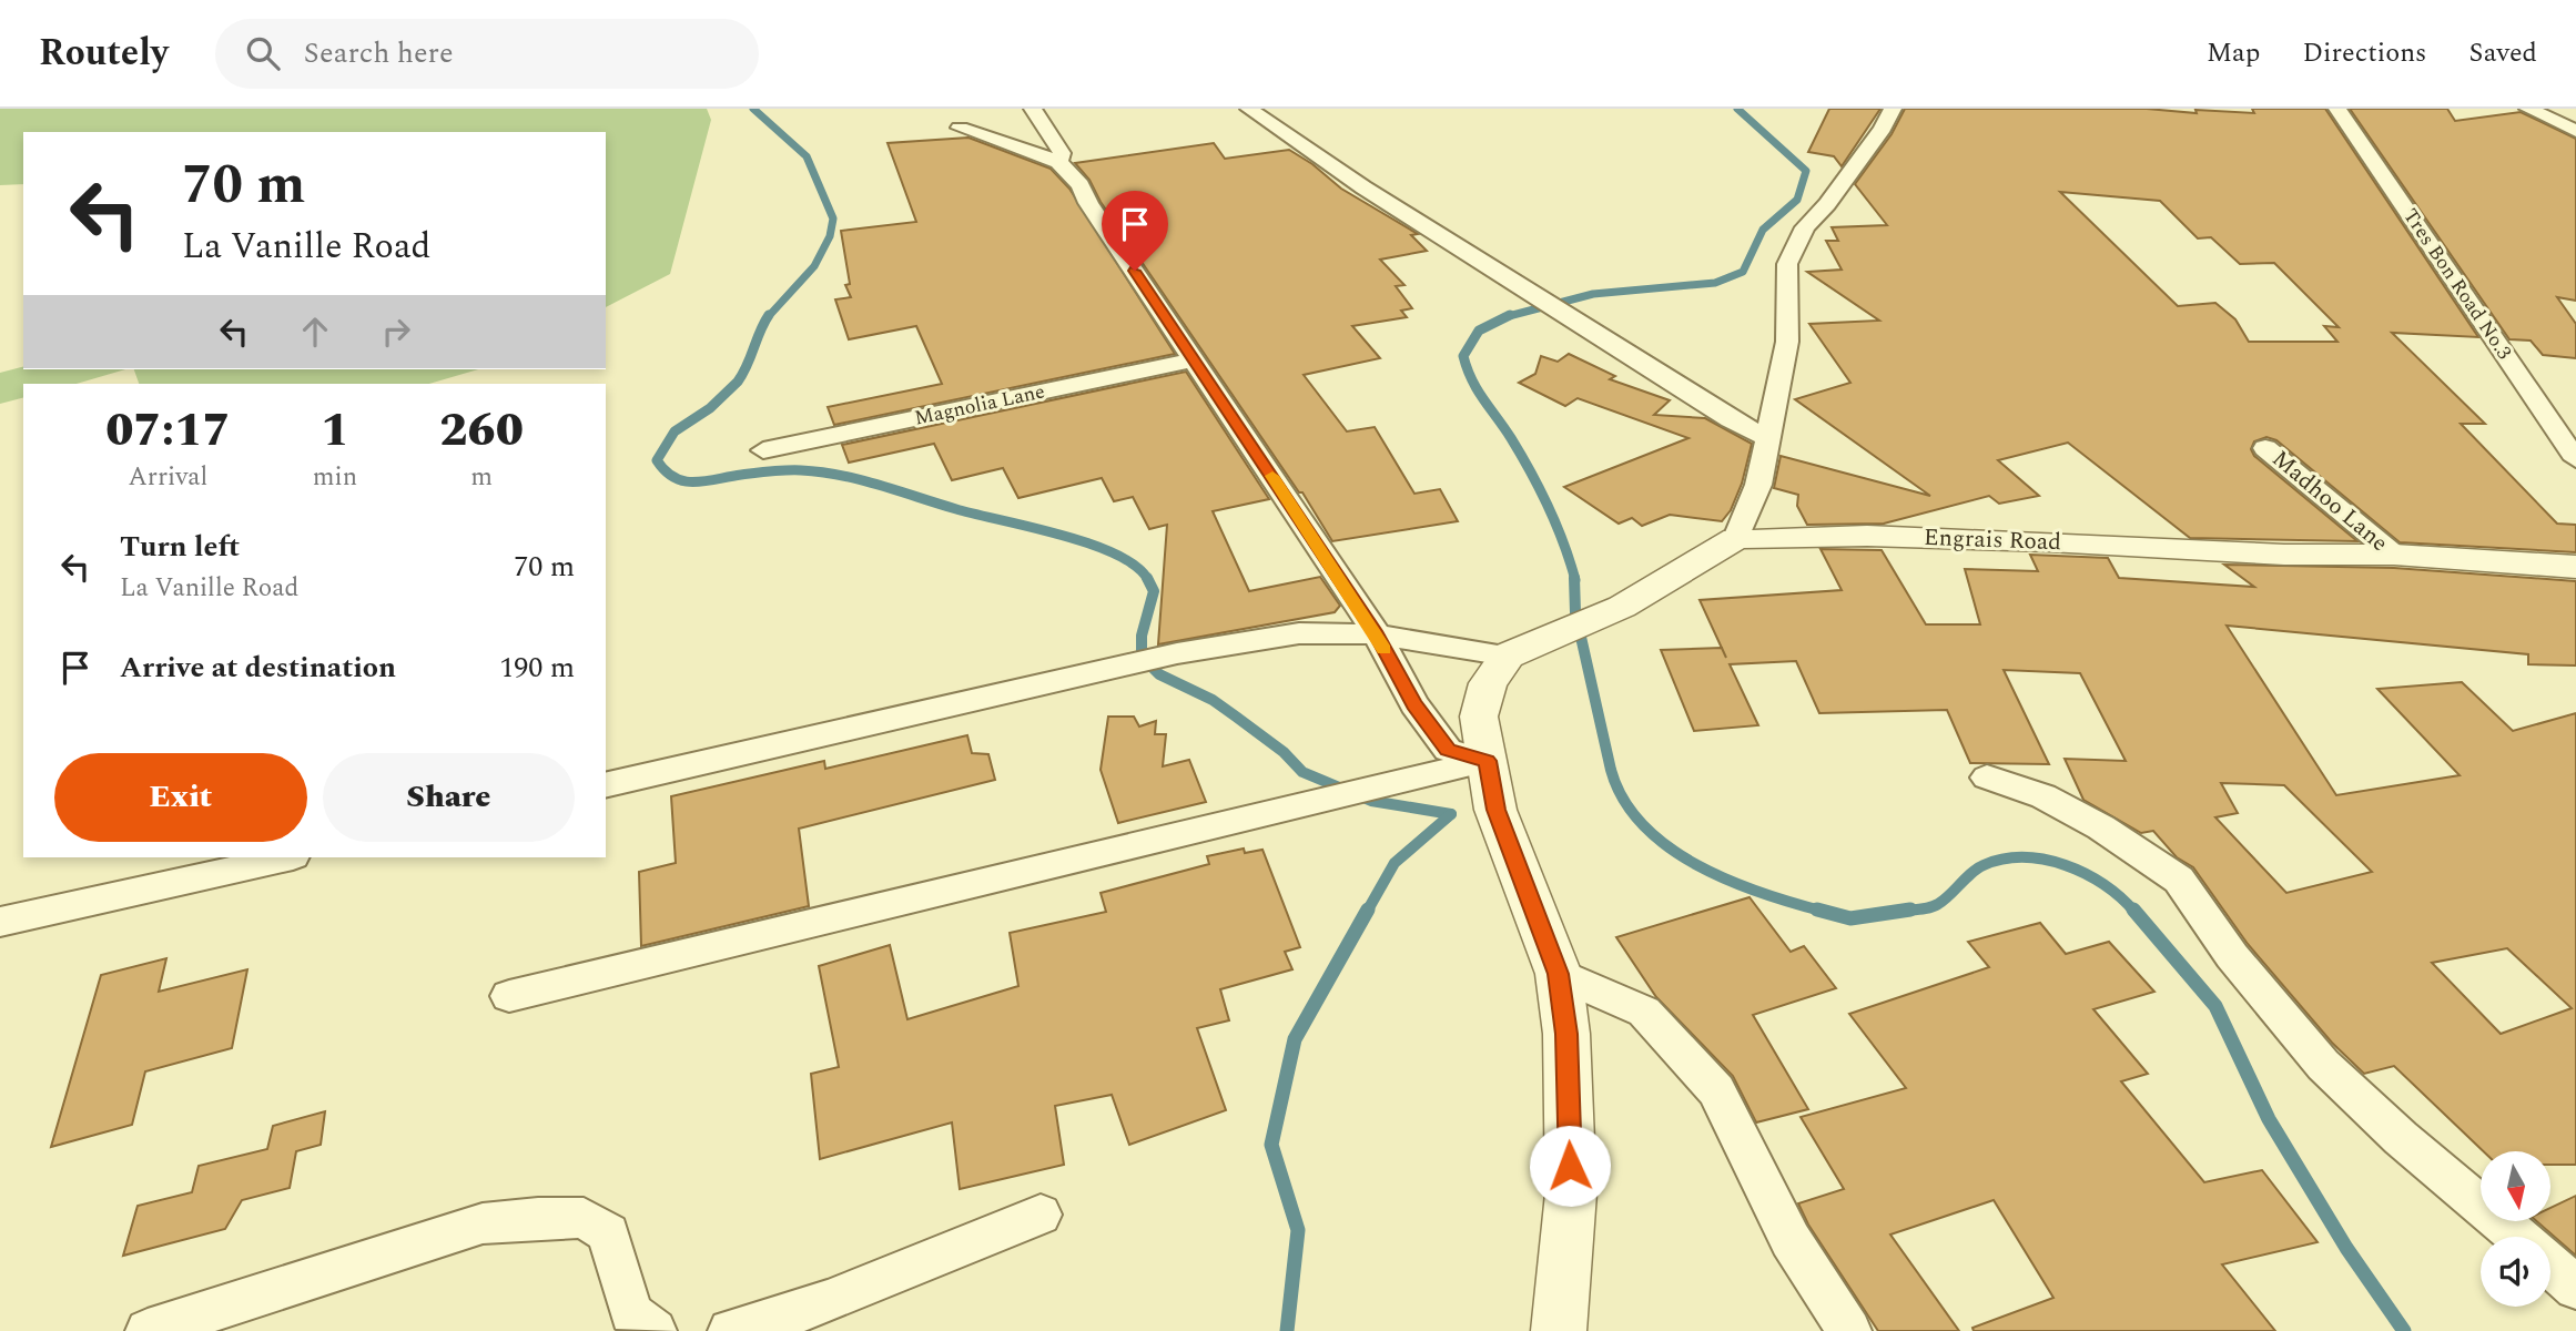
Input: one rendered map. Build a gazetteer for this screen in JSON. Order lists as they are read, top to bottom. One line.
{"streets":{"street":["Tres Bon Road No.3","Magnolia Lane","Madhoo Lane","Engrais Road"]},"crossings":[["Madhoo Lane","Engrais Road"]],"north":"bottom","page":{"header":"Routely","search":"Search here","nav":["Map","Directions","Saved"],"turn":["70 m","La Vanille Road"],"eta":["07:17","Arrival","1","min","260","m"],"list":[{"name":"Turn left","note":"La Vanille Road","value":"70 m"},{"name":"Arrive at destination","value":"190 m"}],"buttons":["Exit","Share"]}}
